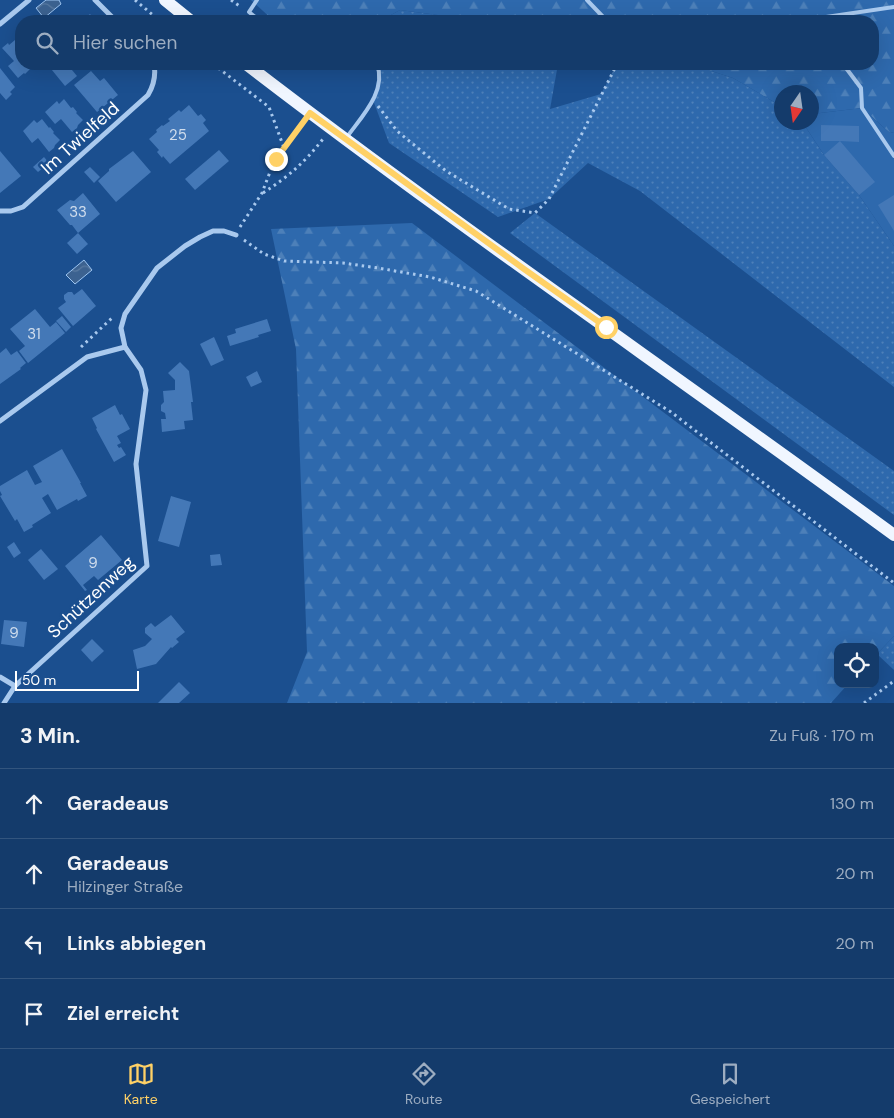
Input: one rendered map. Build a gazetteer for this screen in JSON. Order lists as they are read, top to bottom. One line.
{"streets":{"street":["Im Twielfeld","Schützenweg"]},"house_numbers":["25","33","31","9","9"],"scale_bar":"50 m","north":"bottom","page":{"search":"Hier suchen","scale":"50 m","heading":["3 Min.","Zu Fuß · 170 m"],"list":[["Geradeaus","130 m"],["Geradeaus","Hilzinger Straße","20 m"],["Links abbiegen","20 m"],"Ziel erreicht"],"nav":["Karte","Route","Gespeichert"]}}
